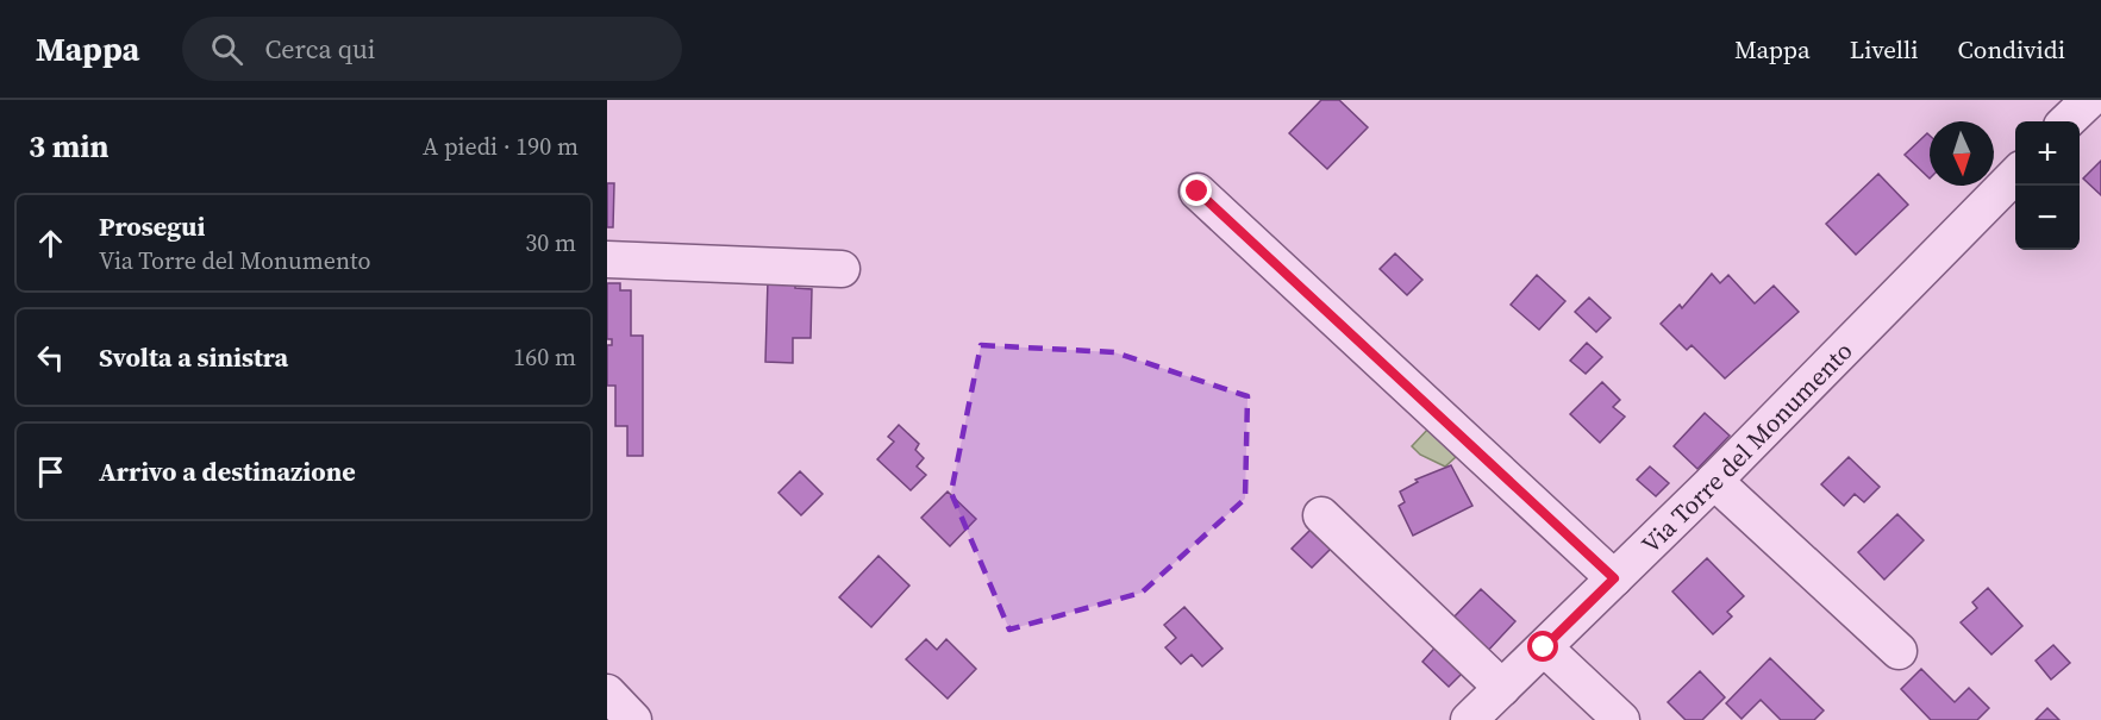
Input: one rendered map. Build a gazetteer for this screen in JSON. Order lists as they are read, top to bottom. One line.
{"streets":{"street":["Via Torre del Monumento"]},"north":"bottom","page":{"header":"Mappa","search":"Cerca qui","nav":["Mappa","Livelli","Condividi"],"heading":["3 min","A piedi · 190 m"],"map_buttons":["+","−"],"list":[["Prosegui","Via Torre del Monumento","30 m"],["Svolta a sinistra","160 m"],"Arrivo a destinazione"]}}
